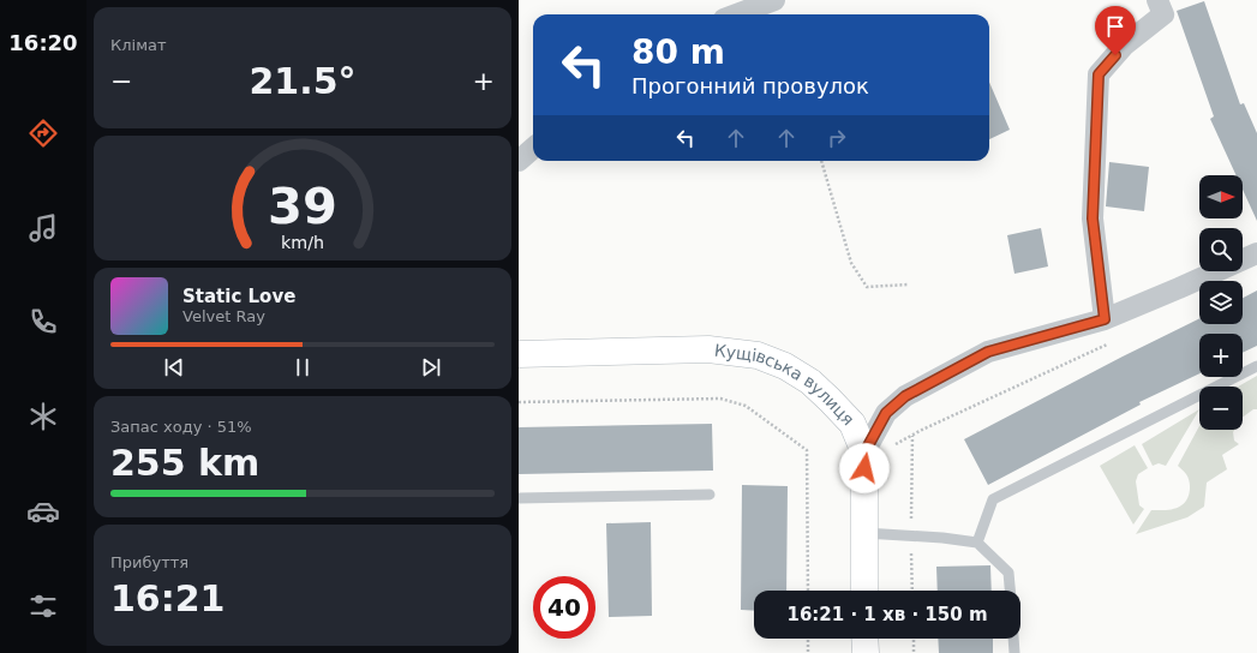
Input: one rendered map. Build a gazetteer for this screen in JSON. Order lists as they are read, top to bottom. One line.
{"streets":{"street":["Кущівська вулиця"]},"north":"right","page":{"tabs":"16:20","tile":["Клімат",["Запас ходу · 51%","255 km"],["Прибуття","16:21"]],"turn":["80 m","Прогонний провулок"],"heat":["−","21.5°","+"],"map_buttons":["+","−"],"song":["Static Love","Velvet Ray"],"limit":"40","trip":"16:21 · 1 хв · 150 m","gauge":["39","km/h"]}}
